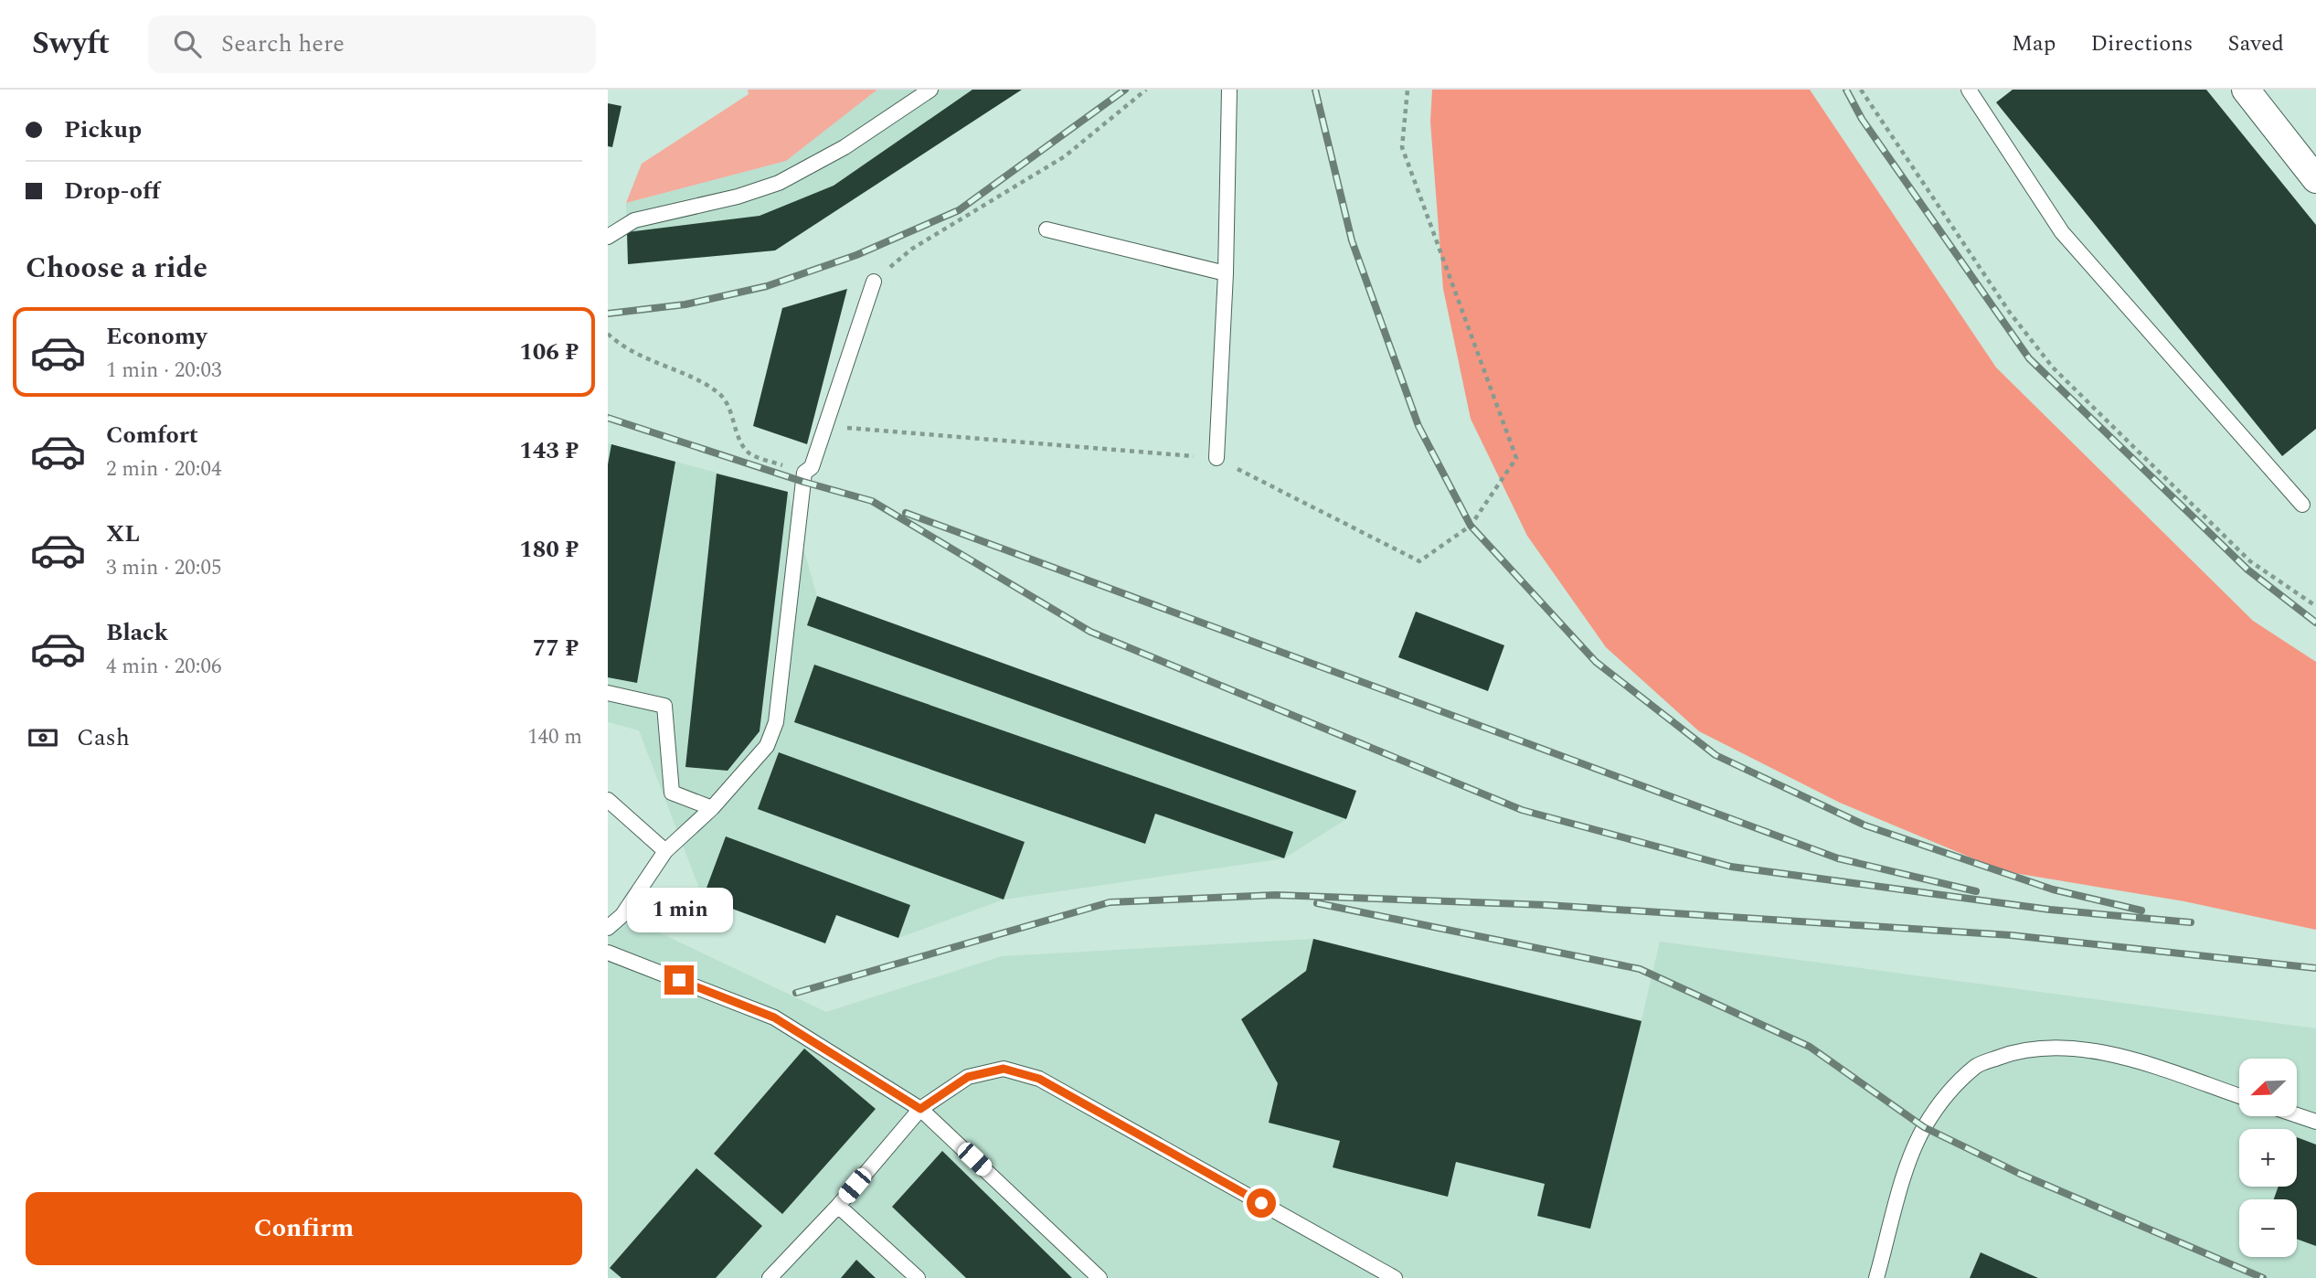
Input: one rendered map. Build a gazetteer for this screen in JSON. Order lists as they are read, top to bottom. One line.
{"north":"bottom left","page":{"header":"Swyft","search":"Search here","nav":["Map","Directions","Saved"],"banner":["Pickup","Drop-off"],"heading":"Choose a ride","list":[{"name":"Economy","note":"1 min · 20:03","value":"106 ₽"},{"name":"Comfort","note":"2 min · 20:04","value":"143 ₽"},{"name":"XL","note":"3 min · 20:05","value":"180 ₽"},{"name":"Black","note":"4 min · 20:06","value":"77 ₽"}],"pay":["Cash","140 m"],"bubble":"1 min","map_buttons":["+","−"],"buttons":"Confirm"}}
